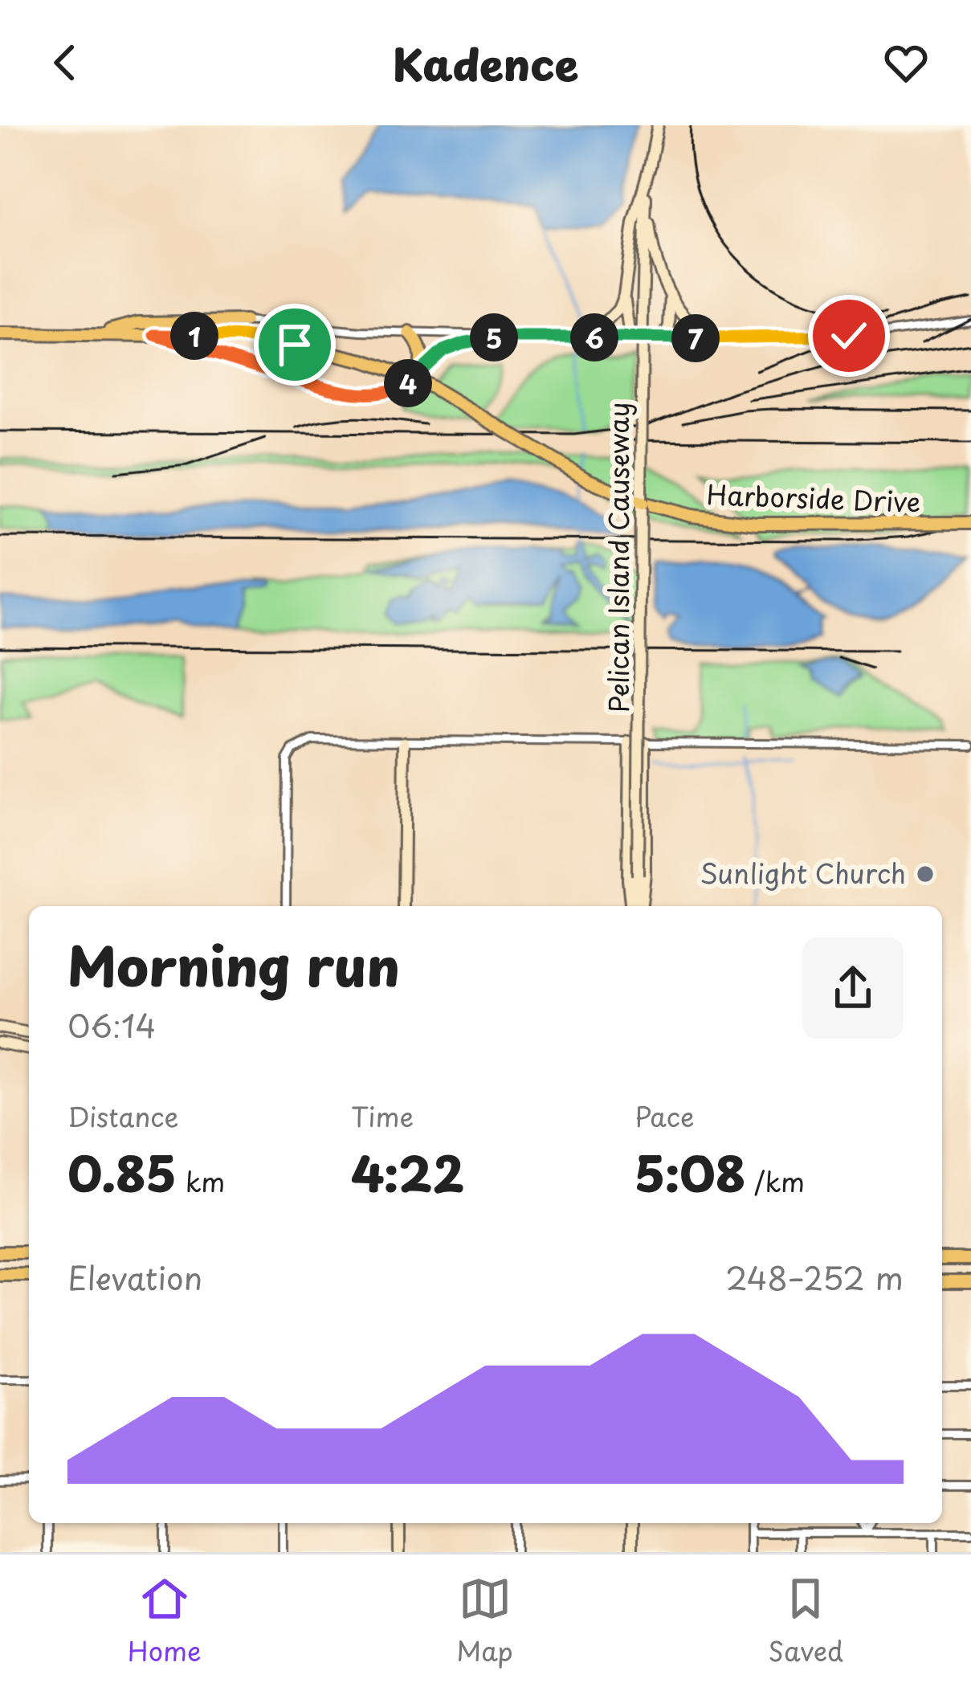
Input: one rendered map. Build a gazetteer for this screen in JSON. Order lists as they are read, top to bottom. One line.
{"streets":{"main road":["Harborside Drive","Pelican Island Causeway"]},"crossings":[["Harborside Drive","Pelican Island Causeway"]],"places":["Sunlight Church"],"page":{"header":"Kadence","pins":["1","5","6","7","4"],"heading":["Morning run","06:14"],"stats":[["Distance","0.85 km"],["Time","4:22"],["Pace","5:08 /km"]],"chart":["Elevation","248–252 m"],"tabs":["Home","Map","Saved"]}}
